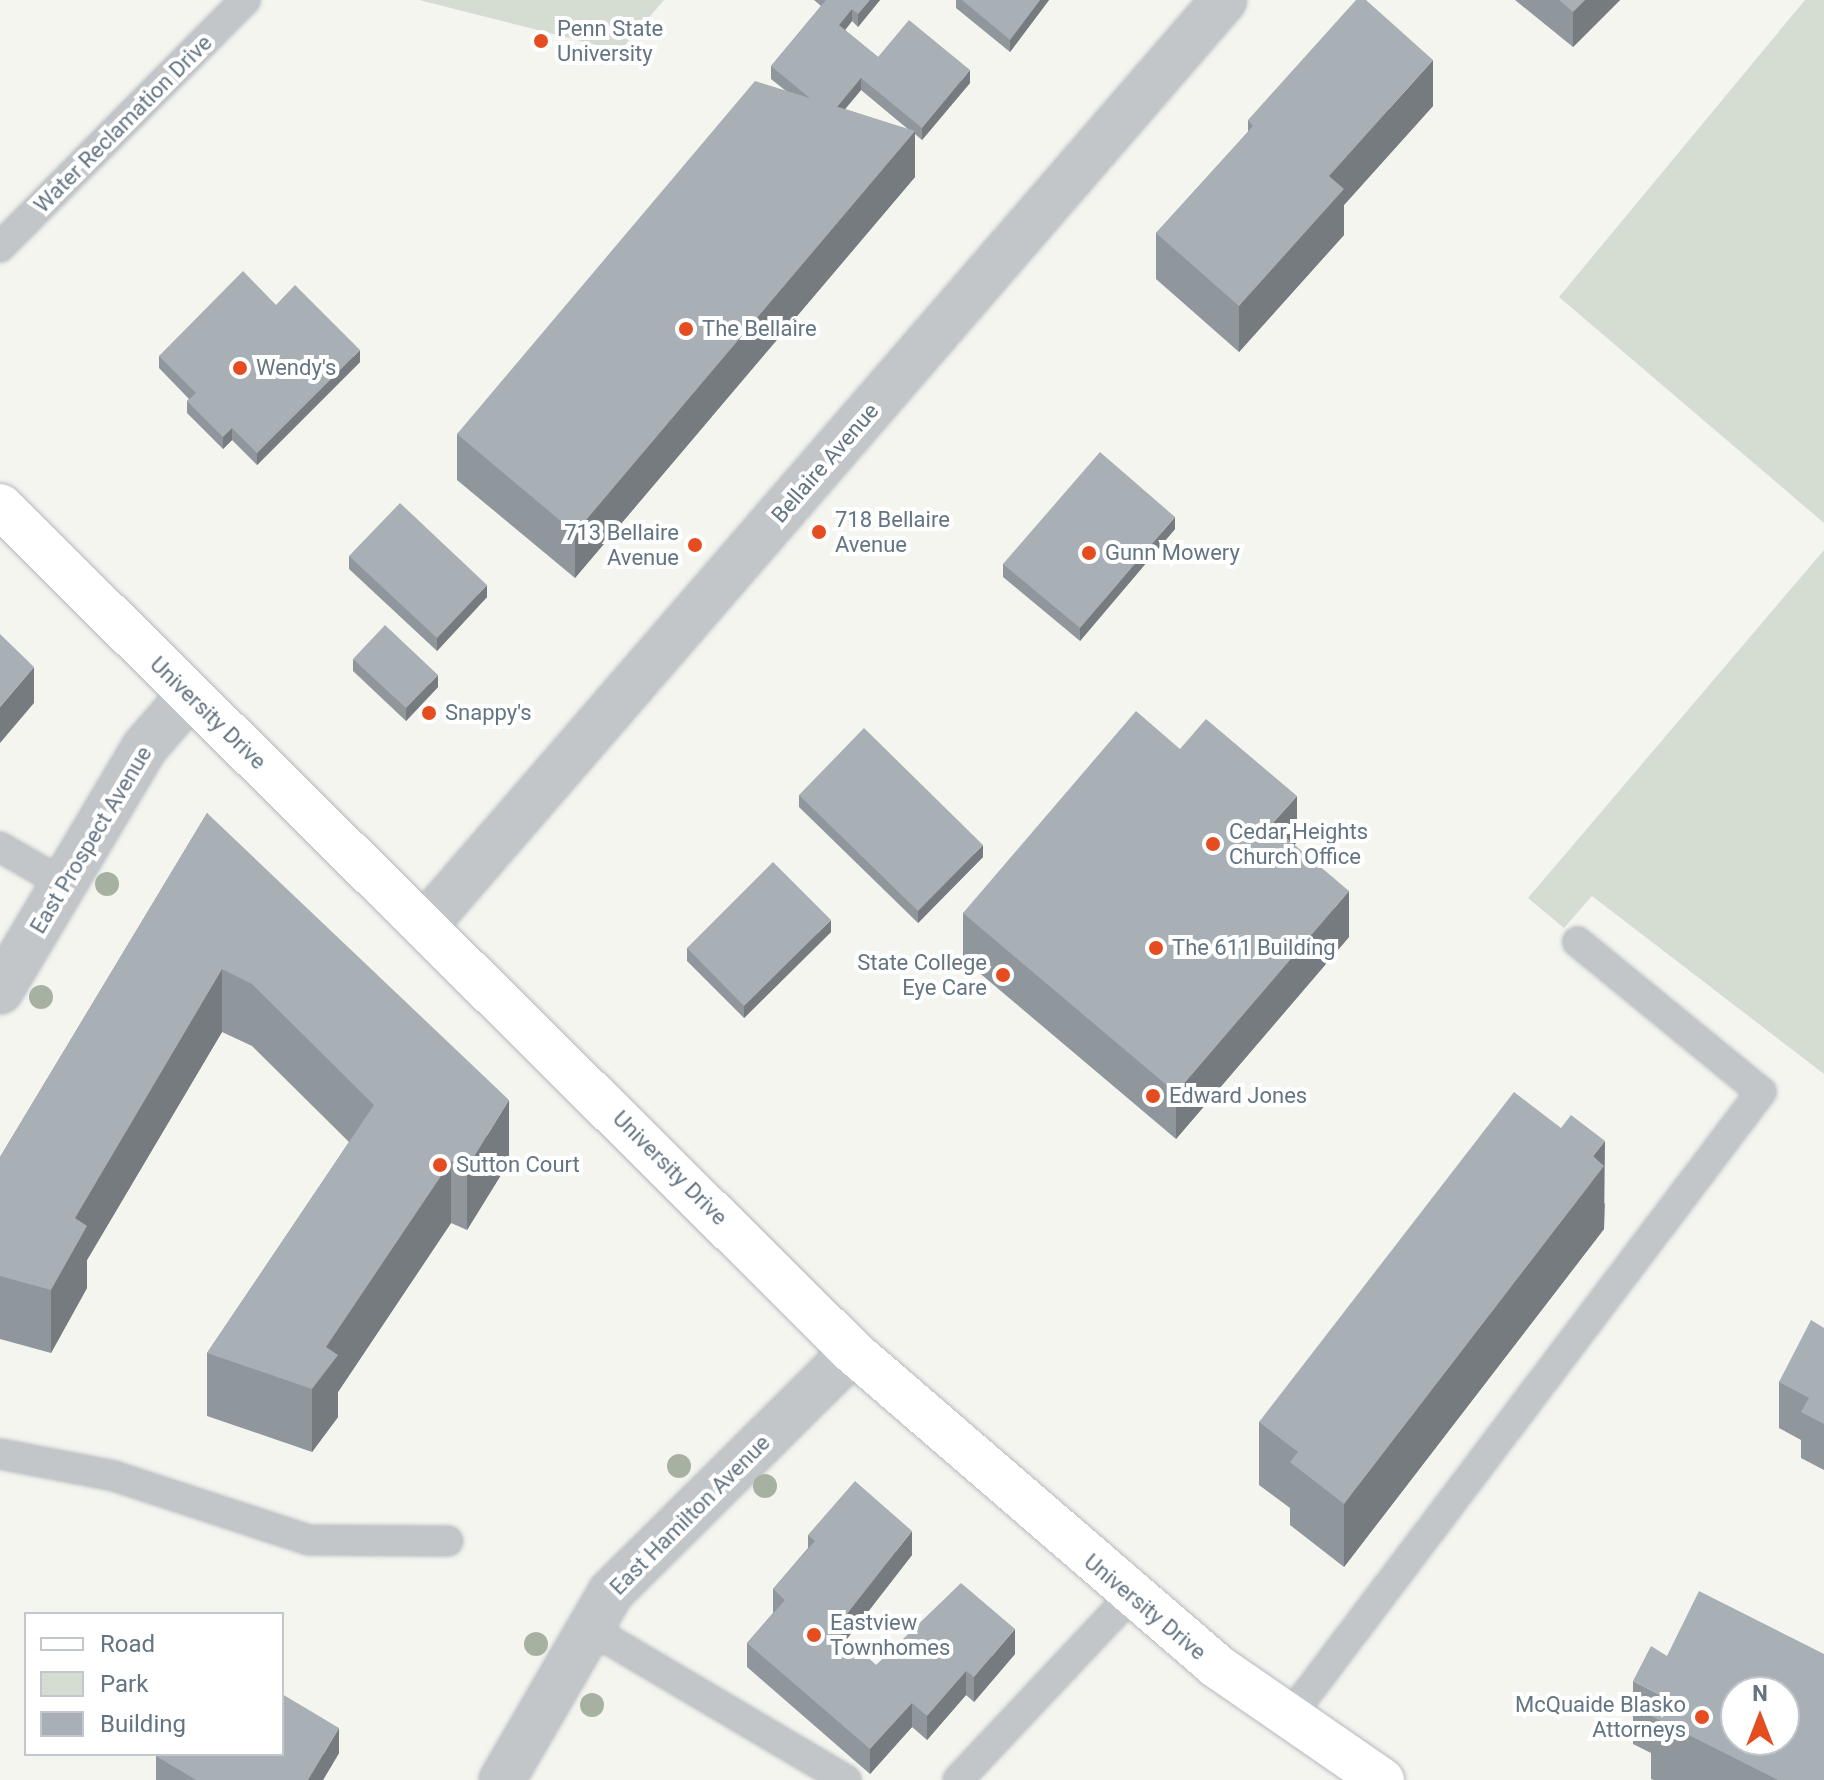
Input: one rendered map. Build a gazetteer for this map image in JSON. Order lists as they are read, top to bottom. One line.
{"streets":{"main road":["University Drive"],"street":["Bellaire Avenue","East Prospect Avenue","East Hamilton Avenue"],"lane":["Water Reclamation Drive"]},"crossings":[["Bellaire Avenue","University Drive"],["University Drive","East Prospect Avenue"],["University Drive","East Hamilton Avenue"]],"places":["Penn State University","The Bellaire","Wendy's","718 Bellaire Avenue","713 Bellaire Avenue","Gunn Mowery","Snappy's","Cedar Heights Church Office","The 611 Building","State College Eye Care","Edward Jones","Sutton Court","Eastview Townhomes","McQuaide Blasko Attorneys"],"legend":["Road","Park","Building"],"north":"top"}
